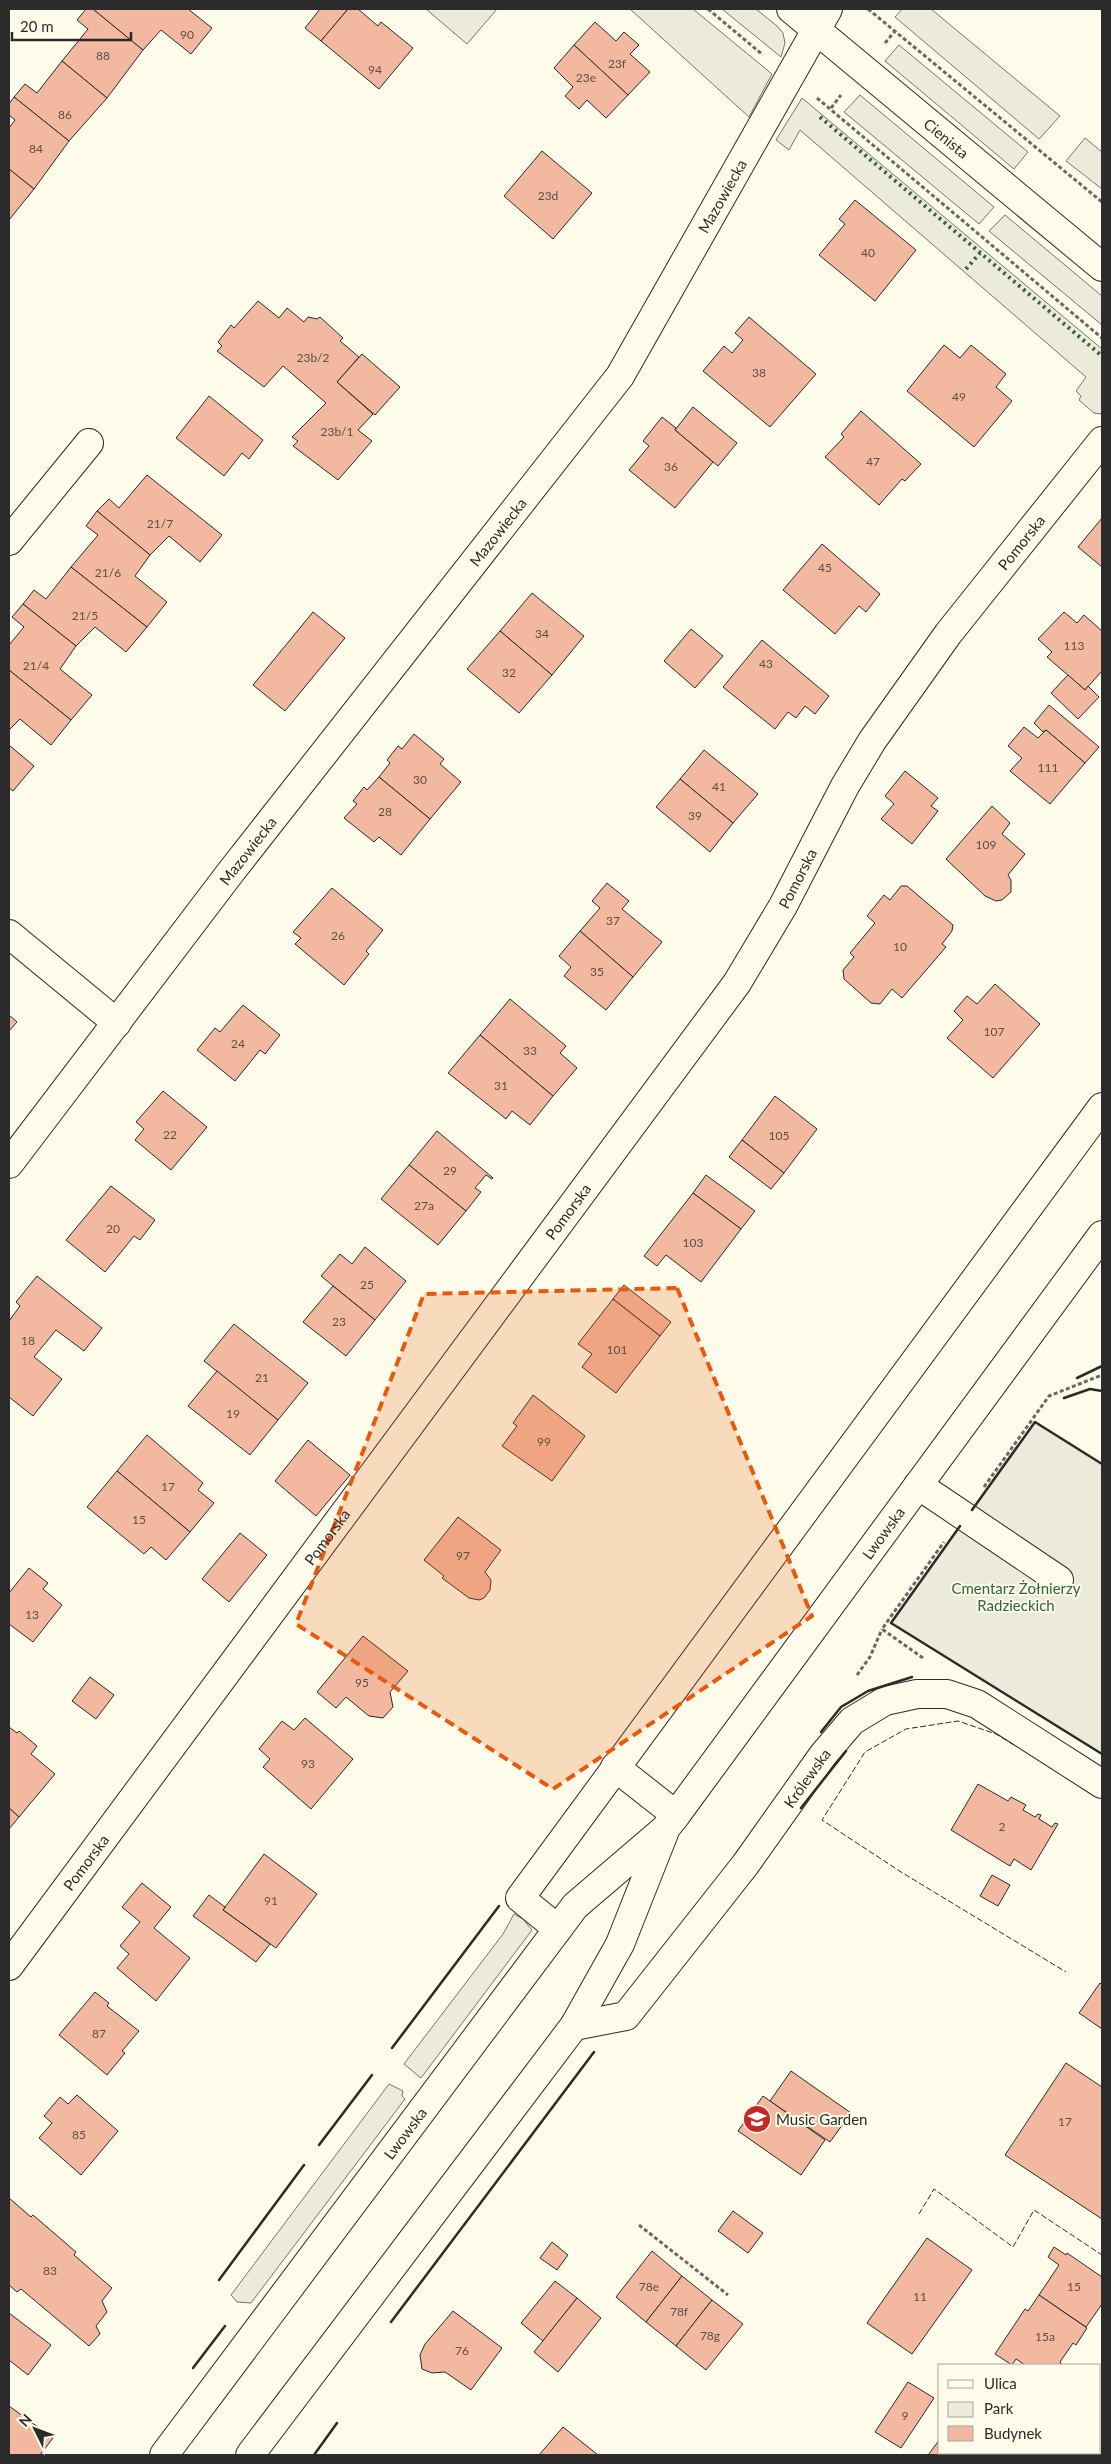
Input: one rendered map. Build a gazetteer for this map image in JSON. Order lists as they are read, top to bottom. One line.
{"streets":{"street":["Cienista","Mazowiecka","Pomorska","Lwowska","Królewska"]},"crossings":[["Cienista","Mazowiecka"],["Lwowska","Królewska"]],"parks":["Cmentarz Żołnierzy Radzieckich"],"places":{"school or university":["Music Garden"]},"house_numbers":["90","88","23f","94","23e","86","84","23d","40","23b/2","38","49","23b/1","47","36","21/7","45","21/6","21/5","34","113","43","21/4","32","111","30","41","28","39","109","37","26","10","35","107","24","33","31","22","105","29","27a","20","103","25","23","18","101","21","19","99","17","15","97","13","95","93","2","91","87","17","85","83","78e","15","11","78f","78g","15a","76","9"],"legend":["Ulica","Park","Budynek"],"scale_bar":"20 m","north":"top left"}
